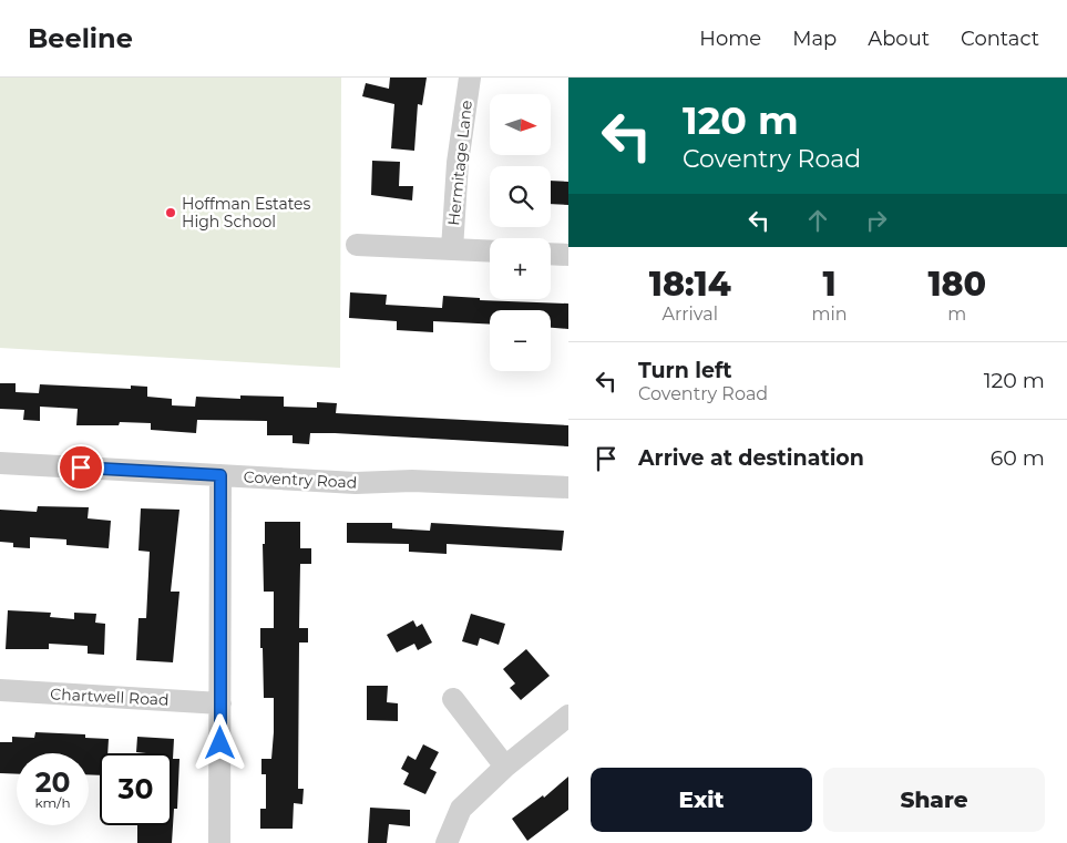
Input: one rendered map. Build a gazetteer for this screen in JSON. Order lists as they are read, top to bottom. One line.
{"streets":{"street":["Hermitage Lane","Coventry Road","Chartwell Road"]},"places":["Hoffman Estates High School"],"north":"right","page":{"header":"Beeline","nav":["Home","Map","About","Contact"],"turn":["120 m","Coventry Road"],"map_buttons":["+","−"],"eta":["18:14","Arrival","1","min","180","m"],"list":[{"name":"Turn left","note":"Coventry Road","value":"120 m"},{"name":"Arrive at destination","value":"60 m"}],"speed":"20 km/h","limit":"30","buttons":["Exit","Share"]}}
